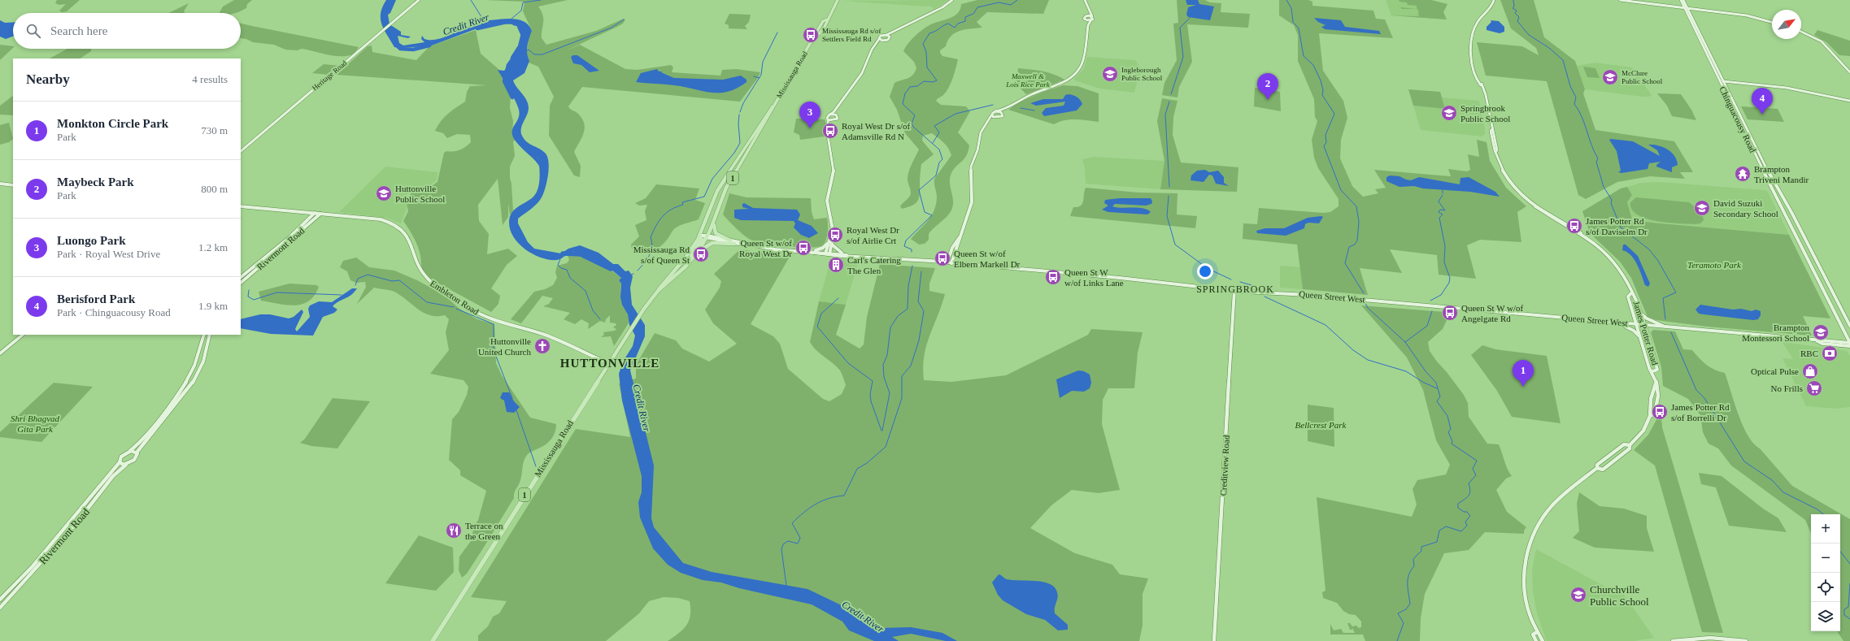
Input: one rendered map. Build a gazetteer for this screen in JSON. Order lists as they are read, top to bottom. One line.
{"streets":{"main road":["Mississauga Road","1"],"street":["Heritage Road","Chinguacousy Road","Rivermont Road","Queen Street West","Embleton Road","James Potter Road","Creditview Road"]},"crossings":[["Mississauga Road","Queen Street West"],["Mississauga Road","Embleton Road"],["Chinguacousy Road","Queen Street West"],["Rivermont Road","Embleton Road"],["Queen Street West","James Potter Road"],["Queen Street West","Creditview Road"]],"districts":["SPRINGBROOK","HUTTONVILLE"],"water":["Credit River"],"parks":["Maxwell & Lois Rice Park","Teramoto Park","Shri Bhagvad Gita Park","Bellcrest Park"],"places":{"bus stop":["Mississauga Rd s/of Settlers Field Rd","Royal West Dr s/of Adamsville Rd N","James Potter Rd s/of Daviselm Dr","Royal West Dr s/of Airlie Crt","Queen St w/of Royal West Dr","Mississauga Rd s/of Queen St","Queen St w/of Elbern Markell Dr","Queen St W w/of Links Lane","Queen St W w/of Angelgate Rd","James Potter Rd s/of Borrelli Dr"],"school or university":["Ingleborough Public School","McClure Public School","Springbrook Public School","Huttonville Public School","David Suzuki Secondary School","Brampton Montessori School","Churchville Public School"],"temple":["Brampton Triveni Mandir"],"building":["Carl's Catering The Glen"],"church":["Huttonville United Church"],"bank":["RBC"],"shop":["Optical Pulse"],"supermarket":["No Frills"],"restaurant":["Terrace on the Green"]},"north":"top right","page":{"search":"Search here","heading":["Nearby","4 results"],"pins":["2","4","3","1"],"list":[{"mark":"1","name":"Monkton Circle Park","note":"Park","value":"730 m"},{"mark":"2","name":"Maybeck Park","note":"Park","value":"800 m"},{"mark":"3","name":"Luongo Park","note":"Park · Royal West Drive","value":"1.2 km"},{"mark":"4","name":"Berisford Park","note":"Park · Chinguacousy Road","value":"1.9 km"}],"map_buttons":["+","−"]}}
